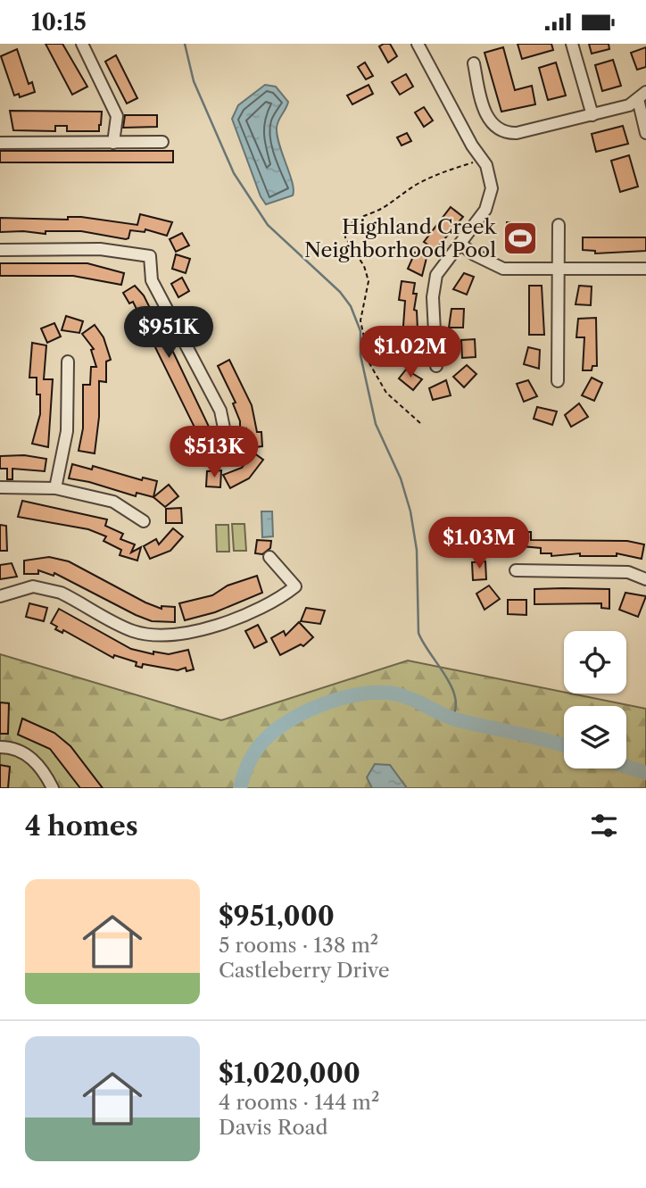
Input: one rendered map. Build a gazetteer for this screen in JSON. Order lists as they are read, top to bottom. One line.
{"places":{"sports":["Highland Creek Neighborhood Pool"]},"page":{"status":"10:15","price":["$951K","$1.02M","$513K","$1.03M"],"heading":"4 homes","list":[{"name":"$951,000","note":"5 rooms · 138 m² · Castleberry Drive"},{"name":"$1,020,000","note":"4 rooms · 144 m² · Davis Road"}]}}
